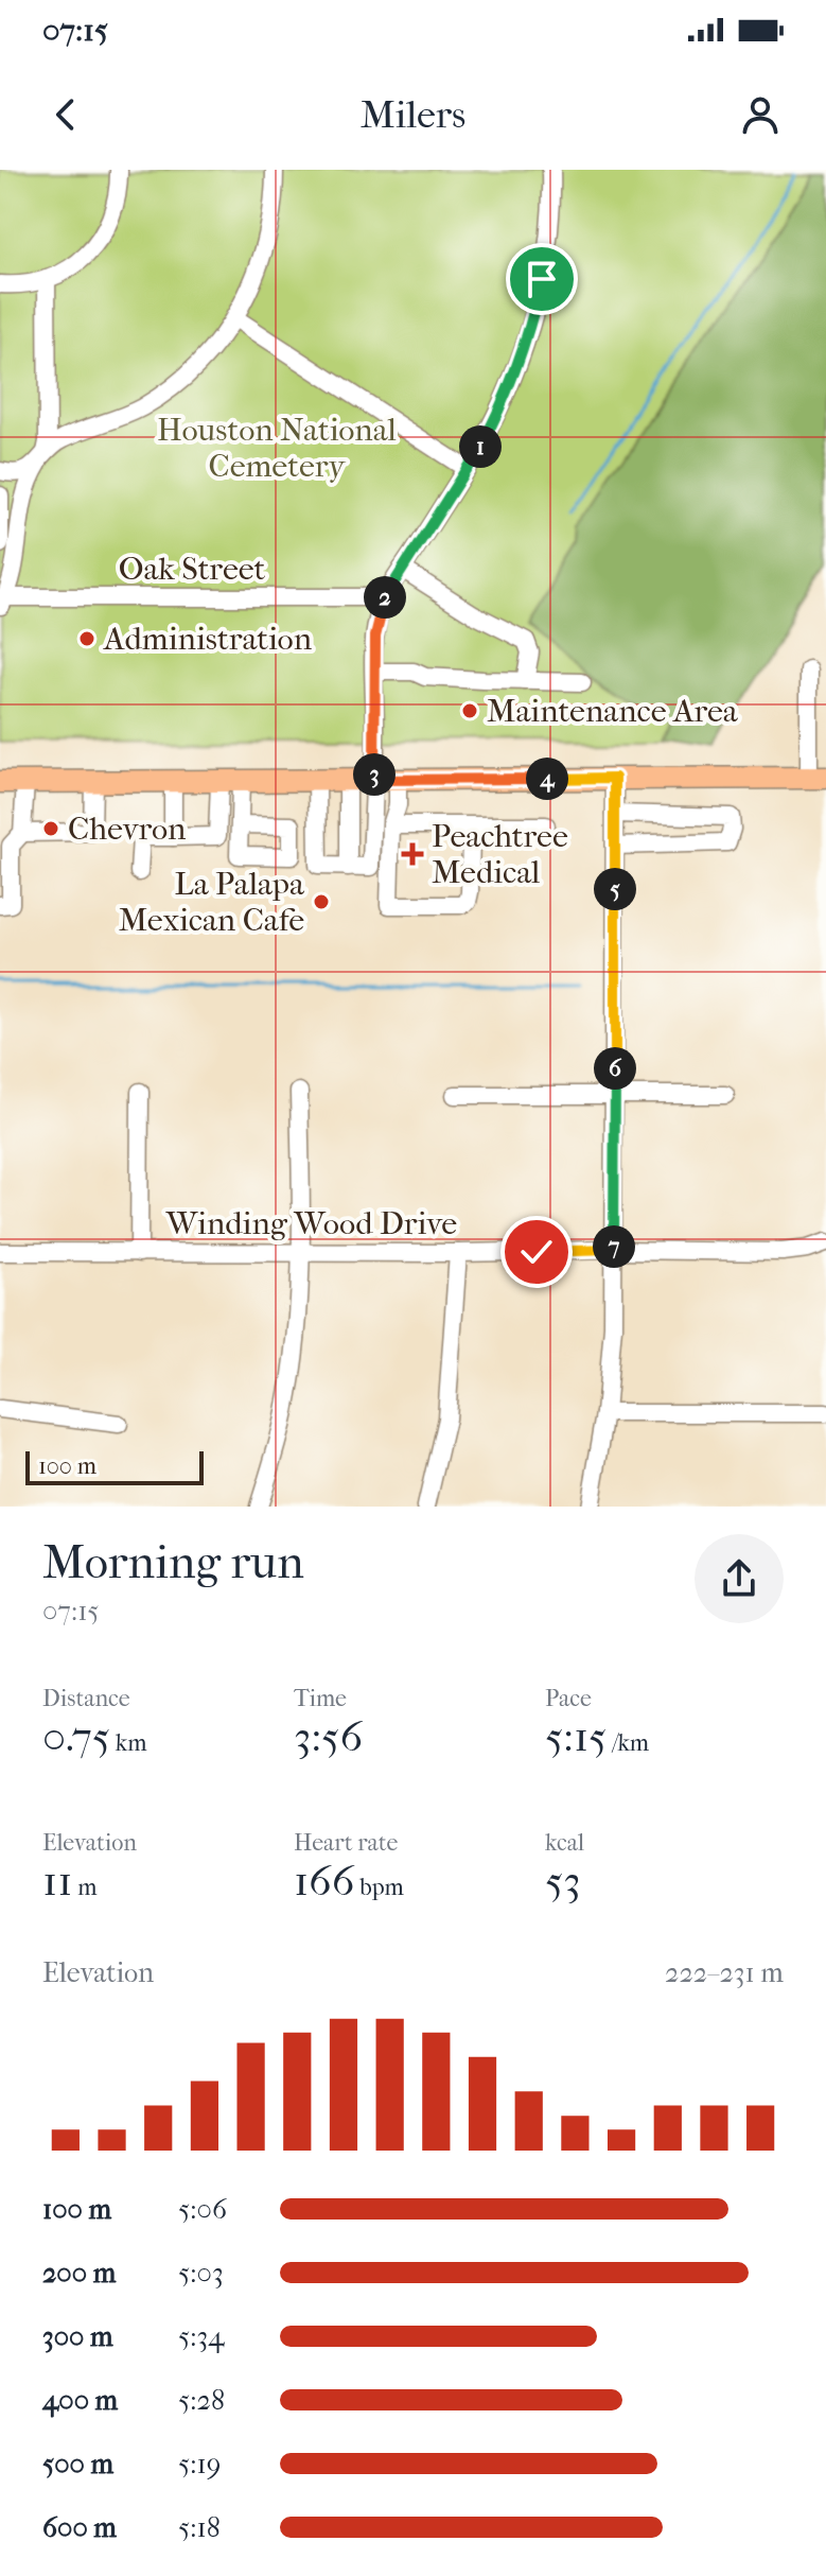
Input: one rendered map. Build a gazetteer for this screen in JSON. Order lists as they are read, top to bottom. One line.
{"streets":{"street":["Oak Street","Winding Wood Drive"]},"parks":["Houston National Cemetery"],"places":{"other":["Administration","Maintenance Area","Chevron","La Palapa Mexican Cafe"],"health":["Peachtree Medical"]},"scale_bar":"100 m","page":{"status":"07:15","header":"Milers","pins":["1","2","3","4","5","6","7"],"scale":"100 m","heading":["Morning run","07:15"],"stats":[["Distance","0.75 km"],["Time","3:56"],["Pace","5:15 /km"],["Elevation","11 m"],["Heart rate","166 bpm"],["kcal","53"]],"chart":["Elevation","222–231 m"],"list":[{"name":"100 m","note":"5:06"},{"name":"200 m","note":"5:03"},{"name":"300 m","note":"5:34"},{"name":"400 m","note":"5:28"},{"name":"500 m","note":"5:19"},{"name":"600 m","note":"5:18"}]}}
